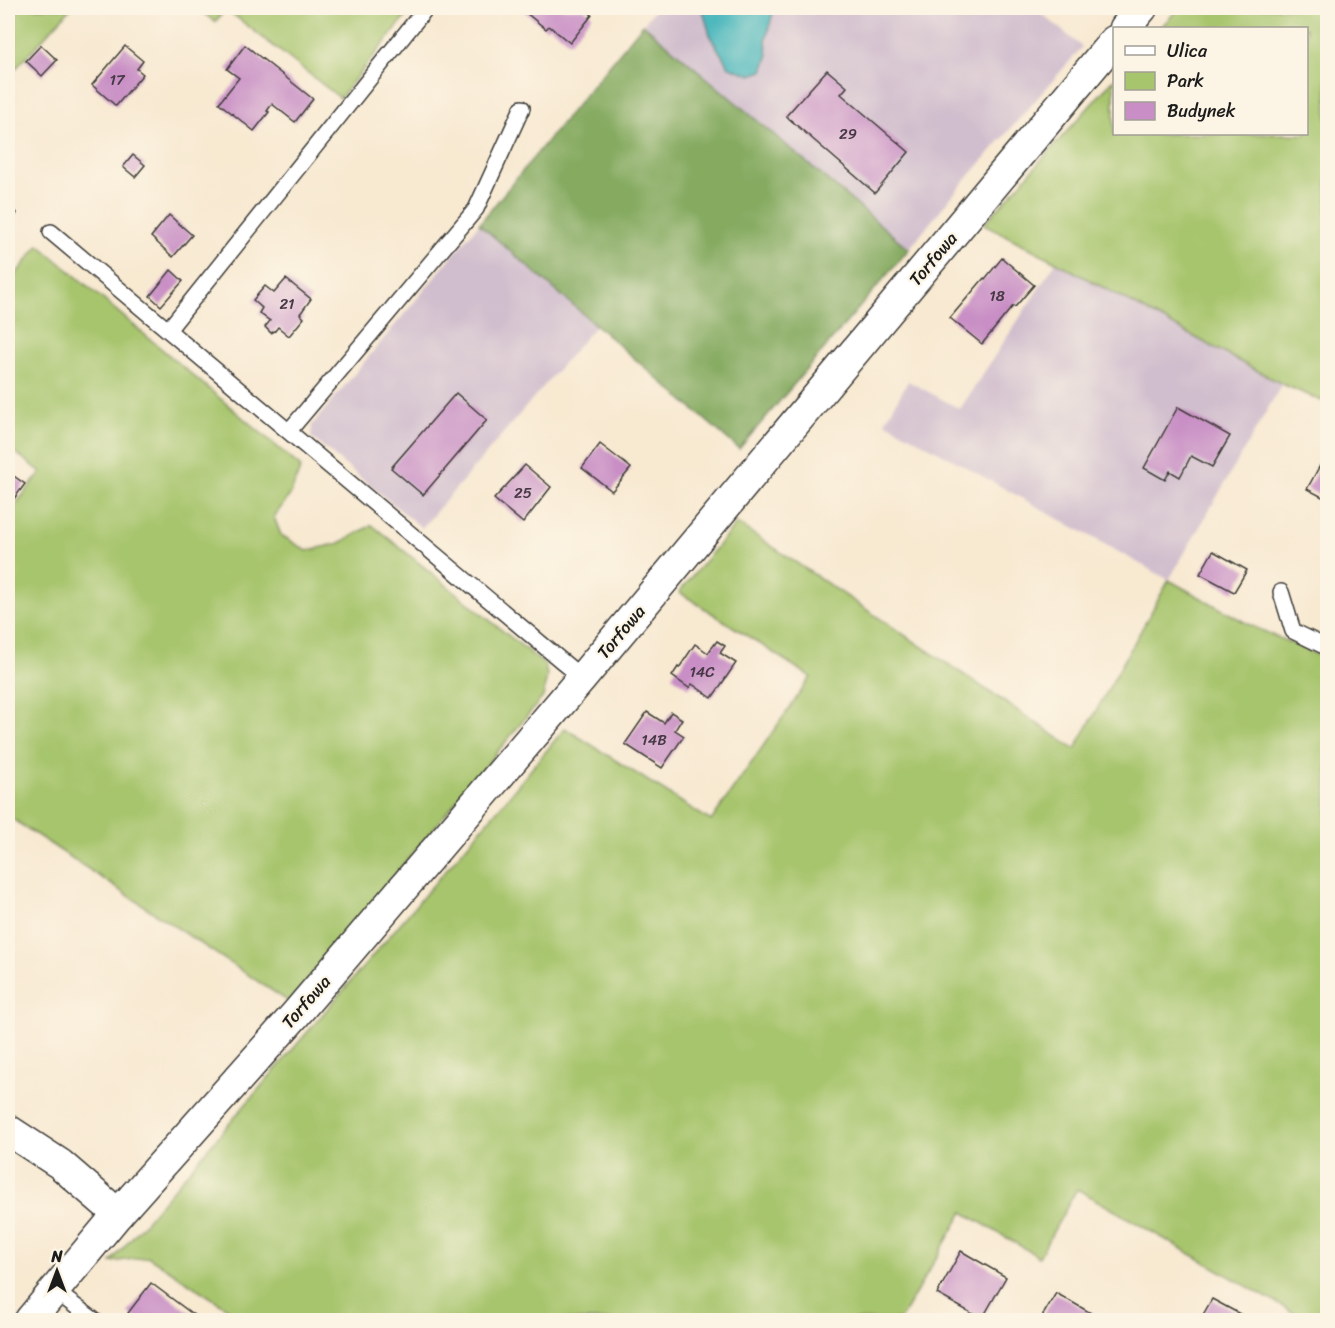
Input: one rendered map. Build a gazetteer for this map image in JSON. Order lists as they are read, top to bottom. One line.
{"streets":{"street":["Torfowa"]},"house_numbers":["17","29","18","21","25","14C","14B"],"legend":["Ulica","Park","Budynek"],"north":"top"}
